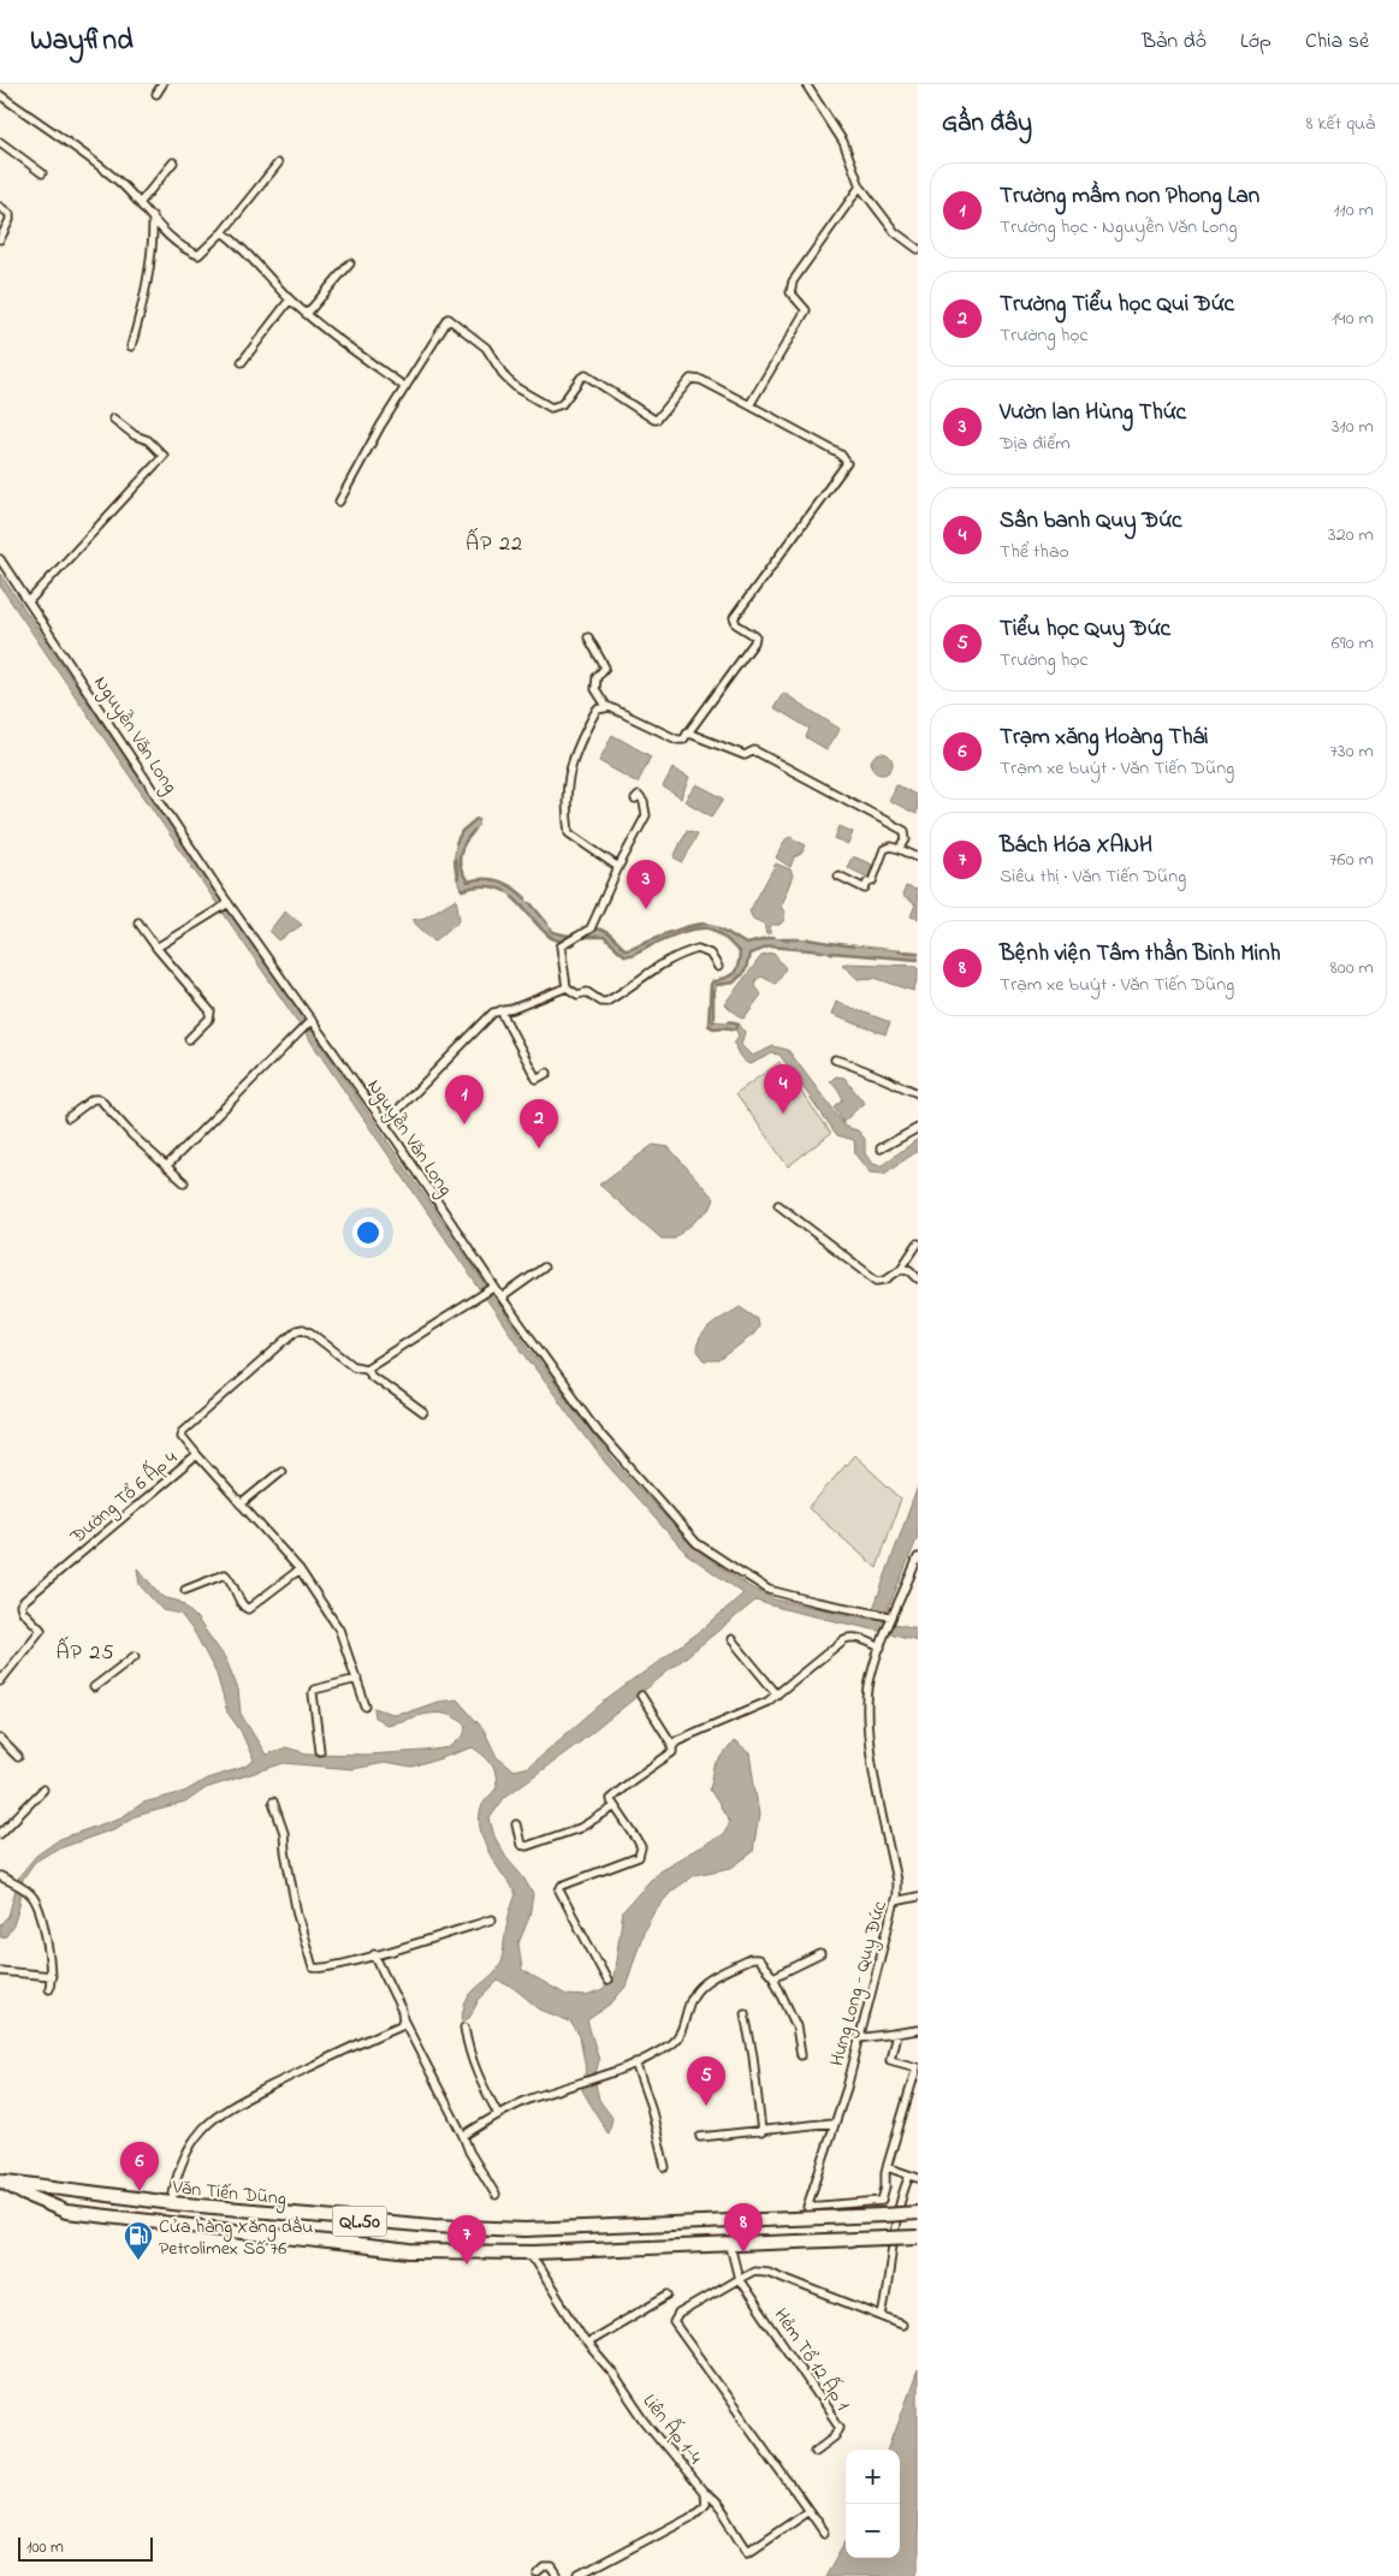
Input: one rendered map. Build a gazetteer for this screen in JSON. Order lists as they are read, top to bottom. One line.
{"streets":{"highway":["Văn Tiến Dũng","QL.50"],"street":["Nguyễn Văn Long","Đường Tổ 6 Ấp 4","Hưng Long - Quy Đức","Hẻm Tổ 12 Ấp 1","Liên Ấp 1-4"]},"crossings":[["Nguyễn Văn Long","Hưng Long - Quy Đức"],["Văn Tiến Dũng","Liên Ấp 1-4"]],"districts":["ẤP 22","ẤP 25"],"places":{"fuel station":["Cửa hàng Xăng dầu Petrolimex Số 76"]},"scale_bar":"100 m","page":{"header":"Wayfind","nav":["Bản đồ","Lớp","Chia sẻ"],"heading":["Gần đây","8 kết quả"],"list":[{"mark":"1","name":"Trường mầm non Phong Lan","note":"Trường học · Nguyễn Văn Long","value":"110 m"},{"mark":"2","name":"Trường Tiểu học Qui Đức","note":"Trường học","value":"140 m"},{"mark":"3","name":"Vườn lan Hùng Thức","note":"Địa điểm","value":"310 m"},{"mark":"4","name":"Sân banh Quy Đức","note":"Thể thao","value":"320 m"},{"mark":"5","name":"Tiểu học Quy Đức","note":"Trường học","value":"690 m"},{"mark":"6","name":"Trạm xăng Hoàng Thái","note":"Trạm xe buýt · Văn Tiến Dũng","value":"730 m"},{"mark":"7","name":"Bách Hóa XANH","note":"Siêu thị · Văn Tiến Dũng","value":"760 m"},{"mark":"8","name":"Bệnh viện Tâm thần Bình Minh","note":"Trạm xe buýt · Văn Tiến Dũng","value":"800 m"}],"pins":["3","4","1","2","5","6","8","7"],"map_buttons":["+","−"],"scale":"100 m"}}
